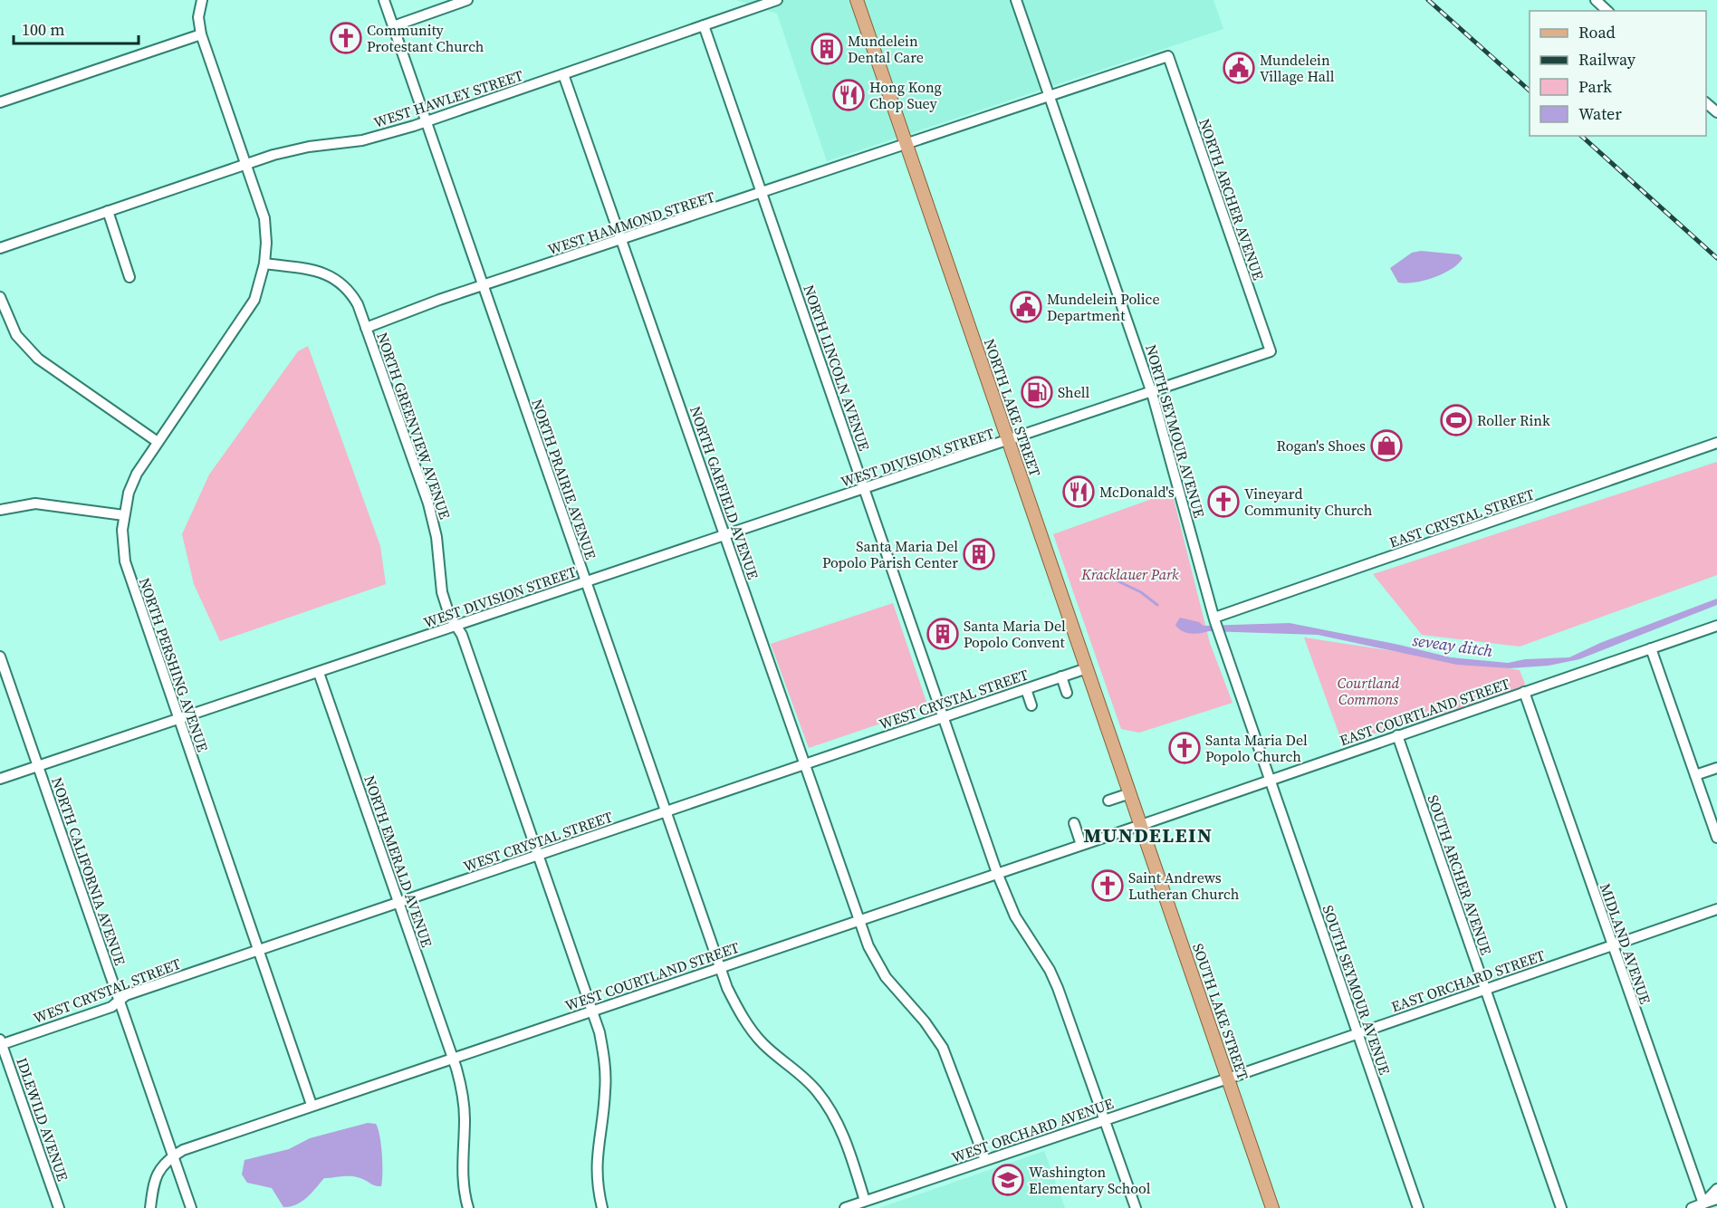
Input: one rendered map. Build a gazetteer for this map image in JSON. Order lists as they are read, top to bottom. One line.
{"streets":{"main road":["NORTH LAKE STREET","SOUTH LAKE STREET"],"street":["WEST HAWLEY STREET","NORTH ARCHER AVENUE","WEST HAMMOND STREET","NORTH LINCOLN AVENUE","NORTH GREENVIEW AVENUE","NORTH SEYMOUR AVENUE","WEST DIVISION STREET","NORTH PRAIRIE AVENUE","NORTH GARFIELD AVENUE","EAST CRYSTAL STREET","NORTH PERSHING AVENUE","WEST CRYSTAL STREET","EAST COURTLAND STREET","NORTH EMERALD AVENUE","NORTH CALIFORNIA AVENUE","SOUTH ARCHER AVENUE","MIDLAND AVENUE","WEST COURTLAND STREET","EAST ORCHARD STREET","SOUTH SEYMOUR AVENUE","IDLEWILD AVENUE","WEST ORCHARD AVENUE"]},"crossings":[["WEST HAWLEY STREET","NORTH LINCOLN AVENUE"],["WEST HAWLEY STREET","NORTH PRAIRIE AVENUE"],["WEST HAWLEY STREET","NORTH GARFIELD AVENUE"],["NORTH ARCHER AVENUE","WEST HAMMOND STREET"],["NORTH ARCHER AVENUE","WEST DIVISION STREET"],["WEST HAMMOND STREET","NORTH LINCOLN AVENUE"],["WEST HAMMOND STREET","NORTH LAKE STREET"],["WEST HAMMOND STREET","NORTH GREENVIEW AVENUE"],["WEST HAMMOND STREET","NORTH SEYMOUR AVENUE"],["WEST HAMMOND STREET","NORTH PRAIRIE AVENUE"],["WEST HAMMOND STREET","NORTH GARFIELD AVENUE"],["NORTH LINCOLN AVENUE","WEST DIVISION STREET"],["NORTH LINCOLN AVENUE","WEST CRYSTAL STREET"],["NORTH LINCOLN AVENUE","WEST COURTLAND STREET"],["NORTH LINCOLN AVENUE","WEST ORCHARD AVENUE"],["NORTH LAKE STREET","WEST DIVISION STREET"],["NORTH LAKE STREET","WEST CRYSTAL STREET"],["NORTH LAKE STREET","EAST COURTLAND STREET"],["NORTH LAKE STREET","WEST COURTLAND STREET"],["NORTH LAKE STREET","SOUTH LAKE STREET"],["NORTH GREENVIEW AVENUE","WEST DIVISION STREET"],["NORTH GREENVIEW AVENUE","WEST CRYSTAL STREET"],["NORTH GREENVIEW AVENUE","WEST COURTLAND STREET"],["NORTH SEYMOUR AVENUE","WEST DIVISION STREET"],["NORTH SEYMOUR AVENUE","EAST CRYSTAL STREET"],["NORTH SEYMOUR AVENUE","EAST COURTLAND STREET"],["NORTH SEYMOUR AVENUE","SOUTH SEYMOUR AVENUE"],["WEST DIVISION STREET","NORTH PRAIRIE AVENUE"],["WEST DIVISION STREET","NORTH GARFIELD AVENUE"],["WEST DIVISION STREET","NORTH PERSHING AVENUE"],["WEST DIVISION STREET","NORTH EMERALD AVENUE"],["WEST DIVISION STREET","NORTH CALIFORNIA AVENUE"],["NORTH PRAIRIE AVENUE","WEST CRYSTAL STREET"],["NORTH PRAIRIE AVENUE","WEST COURTLAND STREET"],["NORTH PRAIRIE AVENUE","WEST ORCHARD AVENUE"],["NORTH GARFIELD AVENUE","WEST CRYSTAL STREET"],["NORTH GARFIELD AVENUE","WEST COURTLAND STREET"],["NORTH GARFIELD AVENUE","WEST ORCHARD AVENUE"],["NORTH PERSHING AVENUE","WEST CRYSTAL STREET"],["NORTH PERSHING AVENUE","WEST COURTLAND STREET"],["WEST CRYSTAL STREET","NORTH EMERALD AVENUE"],["WEST CRYSTAL STREET","NORTH CALIFORNIA AVENUE"],["WEST CRYSTAL STREET","IDLEWILD AVENUE"],["EAST COURTLAND STREET","SOUTH ARCHER AVENUE"],["EAST COURTLAND STREET","MIDLAND AVENUE"],["EAST COURTLAND STREET","WEST COURTLAND STREET"],["EAST COURTLAND STREET","SOUTH SEYMOUR AVENUE"],["EAST COURTLAND STREET","SOUTH LAKE STREET"],["NORTH EMERALD AVENUE","WEST COURTLAND STREET"],["NORTH CALIFORNIA AVENUE","WEST COURTLAND STREET"],["SOUTH ARCHER AVENUE","EAST ORCHARD STREET"],["MIDLAND AVENUE","EAST ORCHARD STREET"],["WEST COURTLAND STREET","SOUTH LAKE STREET"],["EAST ORCHARD STREET","SOUTH SEYMOUR AVENUE"],["EAST ORCHARD STREET","SOUTH LAKE STREET"],["EAST ORCHARD STREET","WEST ORCHARD AVENUE"],["SOUTH LAKE STREET","WEST ORCHARD AVENUE"]],"districts":["MUNDELEIN"],"water":["seveay ditch"],"parks":["Kracklauer Park","Courtland Commons"],"places":{"church":["Community Protestant Church","Vineyard Community Church","Santa Maria Del Popolo Church","Saint Andrews Lutheran Church"],"building":["Mundelein Dental Care","Santa Maria Del Popolo Parish Center","Santa Maria Del Popolo Convent"],"public building":["Mundelein Village Hall","Mundelein Police Department"],"restaurant":["Hong Kong Chop Suey","McDonald's"],"fuel station":["Shell"],"sports":["Roller Rink"],"shop":["Rogan's Shoes"],"school or university":["Washington Elementary School"]},"legend":["Road","Railway","Park","Water"],"scale_bar":"100 m"}
